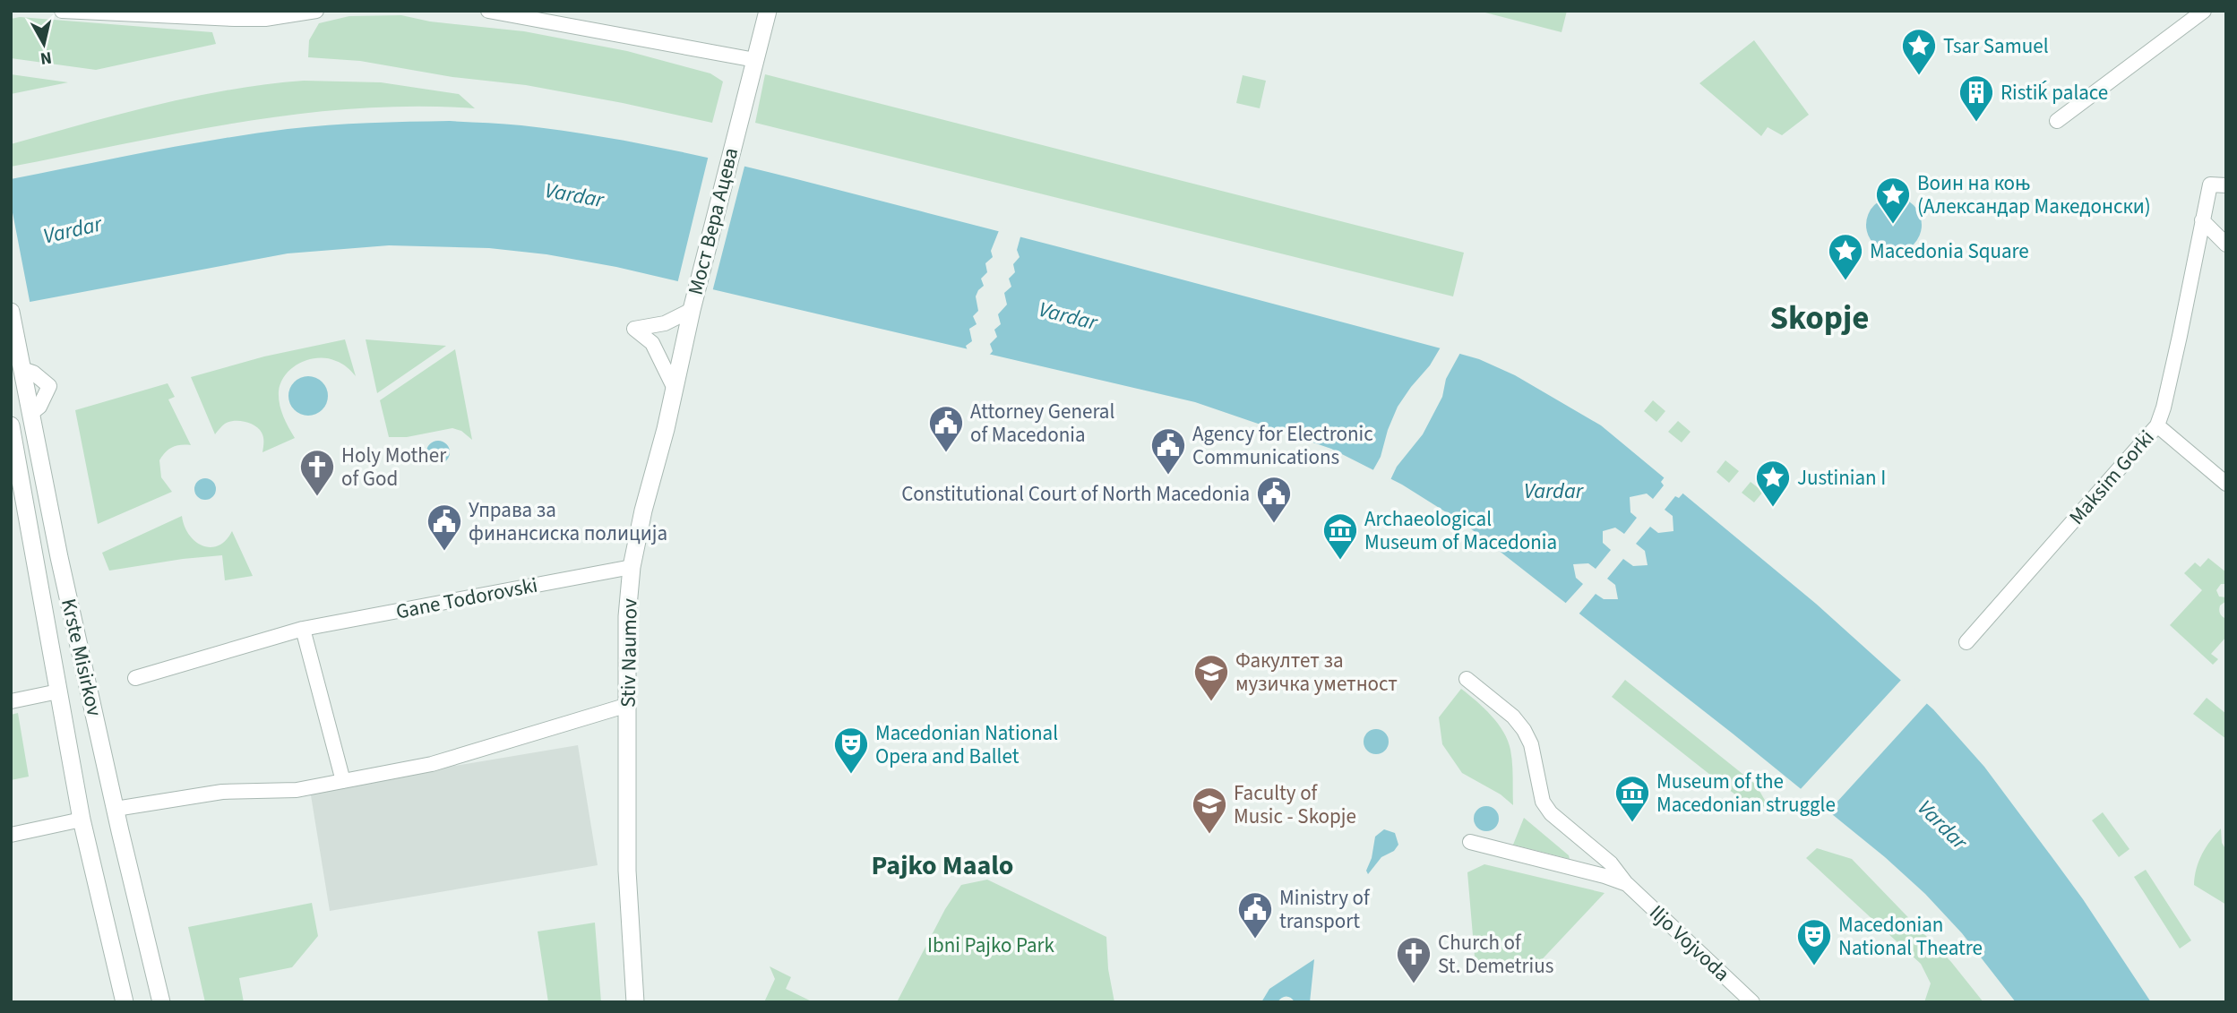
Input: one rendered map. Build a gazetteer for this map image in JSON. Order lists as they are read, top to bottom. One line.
{"streets":{"street":["Мост Вера Ацева","Maksim Gorki","Gane Todorovski","Stiv Naumov","Krste Misirkov","Iljo Vojvoda"]},"crossings":[["Мост Вера Ацева","Stiv Naumov"],["Gane Todorovski","Stiv Naumov"]],"districts":["Skopje","Pajko Maalo"],"water":["Vardar"],"parks":["Ibni Pajko Park"],"places":{"place":["Tsar Samuel","Воин на коњ (Александар Македонски)","Macedonia Square","Justinian I"],"building":["Ristiḱ palace"],"public building":["Attorney General of Macedonia","Agency for Electronic Communications","Constitutional Court of North Macedonia","Управа за финансиска полиција","Ministry of transport"],"church":["Holy Mother of God","Church of St. Demetrius"],"museum":["Archaeological Museum of Macedonia","Museum of the Macedonian struggle"],"school or university":["Факултет за музичка уметност","Faculty of Music - Skopje"],"theatre":["Macedonian National Opera and Ballet","Macedonian National Theatre"]},"north":"bottom"}
